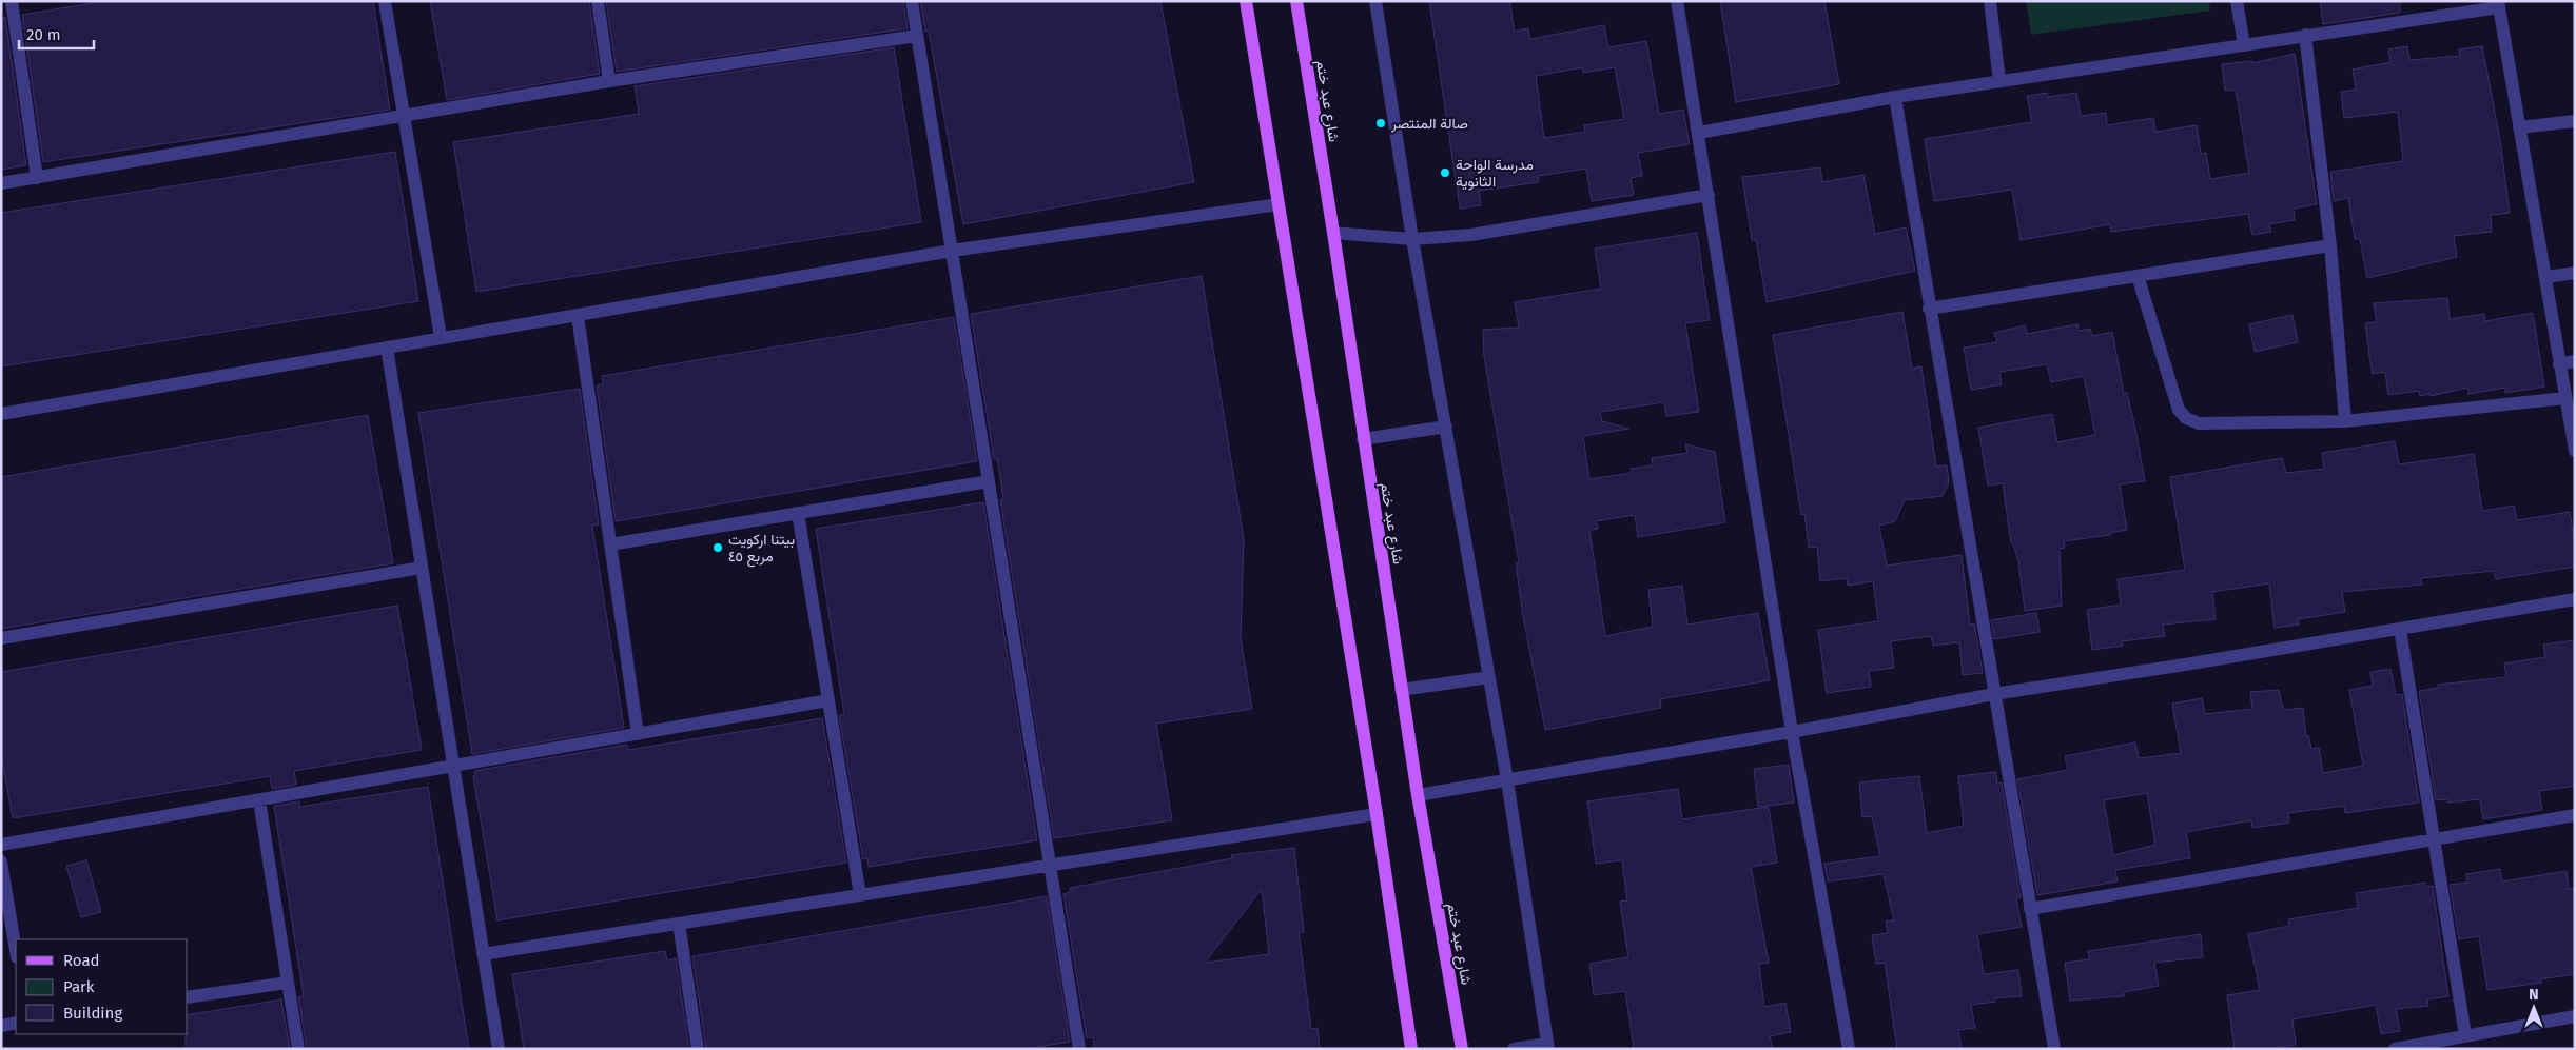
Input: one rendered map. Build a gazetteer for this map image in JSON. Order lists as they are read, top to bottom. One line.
{"streets":{"main road":["شارع عبد ختم"]},"places":["صالة المنتصر","مدرسة الواحة الثانوية","بيتنا اركويت مربع ٤٥"],"legend":["Road","Park","Building"],"scale_bar":"20 m","north":"top"}
